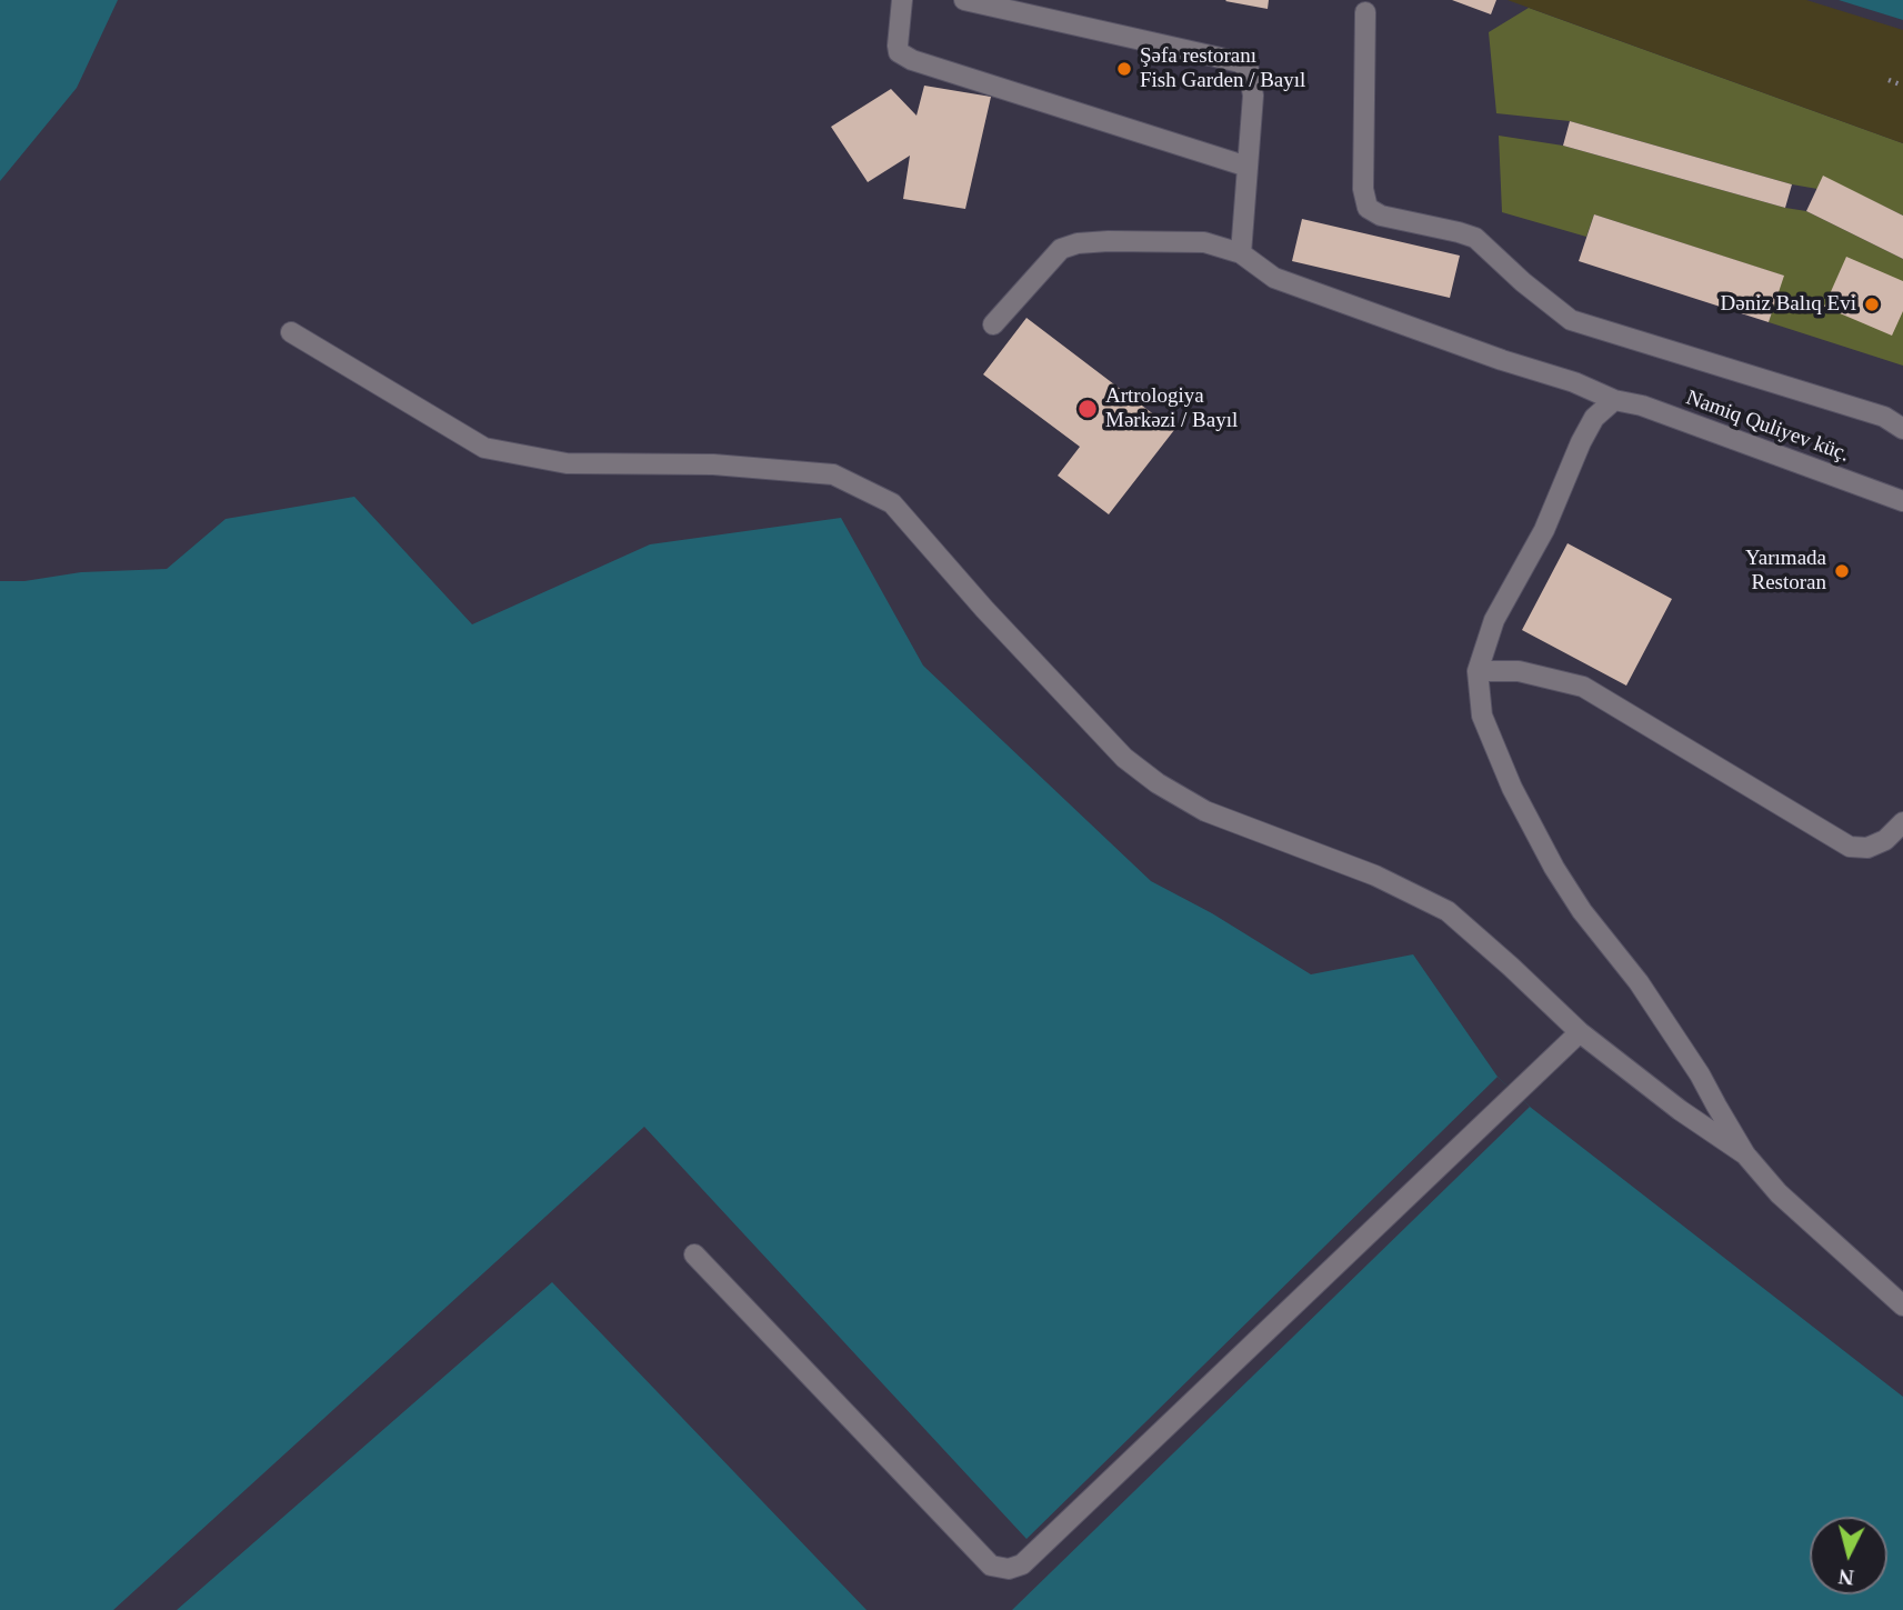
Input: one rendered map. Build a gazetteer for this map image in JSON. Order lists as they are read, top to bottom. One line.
{"streets":{"street":["Namiq Quliyev küç."]},"places":["Şəfa restoranı Fish Garden / Bayıl","Dəniz Balıq Evi","Artrologiya Mərkəzi / Bayıl","Yarımada Restoran"],"north":"bottom"}
